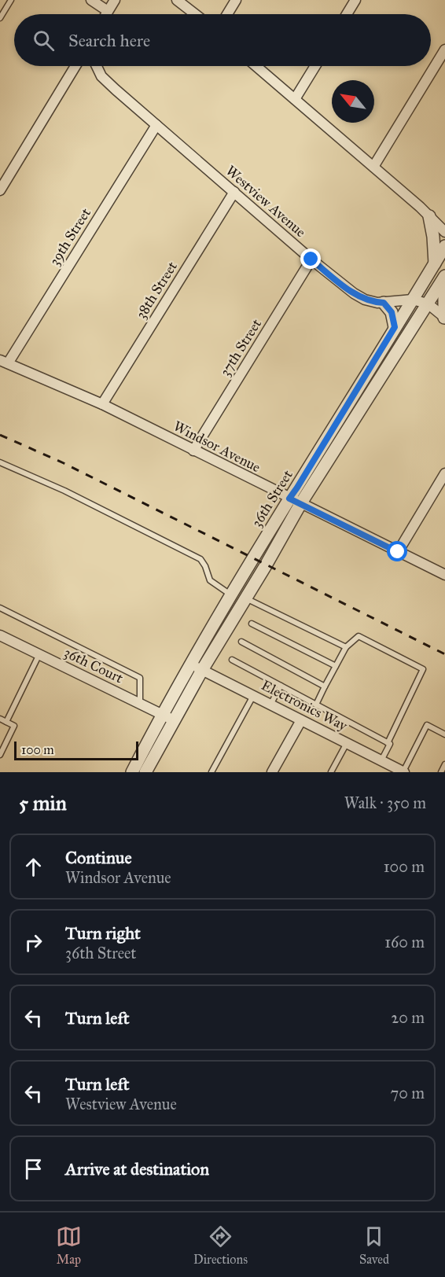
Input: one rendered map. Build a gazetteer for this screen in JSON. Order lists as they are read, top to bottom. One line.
{"streets":{"street":["Westview Avenue","39th Street","38th Street","37th Street","Windsor Avenue","36th Street","36th Court","Electronics Way"]},"crossings":[["Westview Avenue","39th Street"],["Westview Avenue","38th Street"],["Westview Avenue","37th Street"],["Westview Avenue","36th Street"],["39th Street","Windsor Avenue"],["38th Street","Windsor Avenue"],["37th Street","Windsor Avenue"],["Windsor Avenue","36th Street"],["36th Street","36th Court"],["36th Street","Electronics Way"]],"scale_bar":"100 m","north":"top left","page":{"search":"Search here","scale":"100 m","heading":["5 min","Walk · 350 m"],"list":[["Continue","Windsor Avenue","100 m"],["Turn right","36th Street","160 m"],["Turn left","20 m"],["Turn left","Westview Avenue","70 m"],"Arrive at destination"],"nav":["Map","Directions","Saved"]}}
